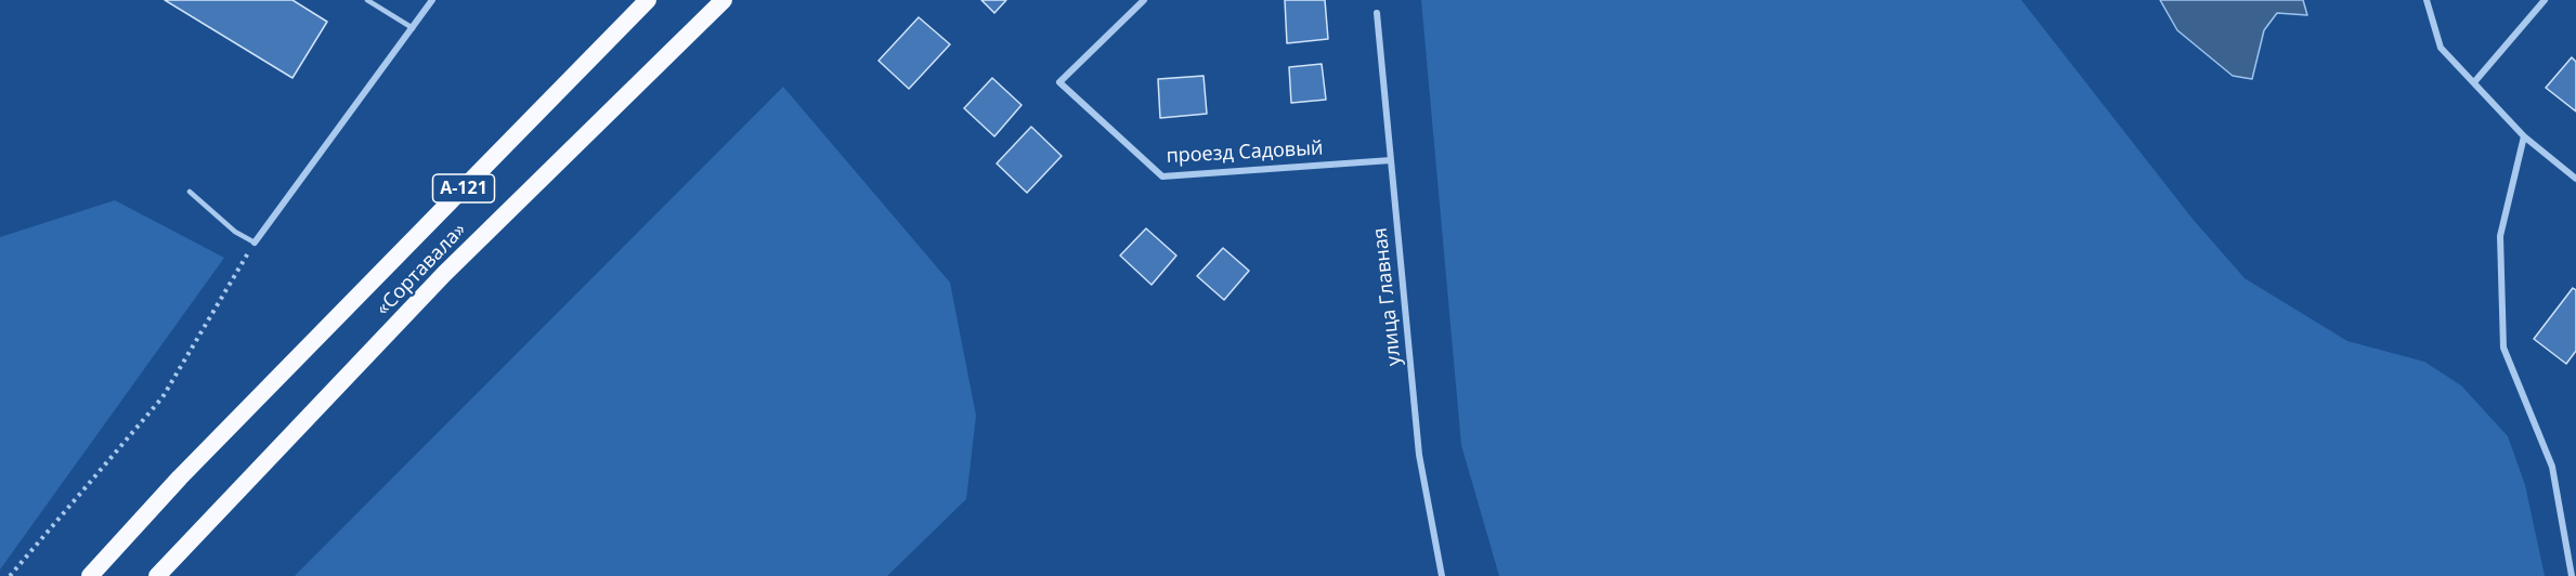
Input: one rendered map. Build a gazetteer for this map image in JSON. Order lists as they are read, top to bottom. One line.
{"streets":{"highway":["А-121","«Сортавала»"],"street":["проезд Садовый","улица Главная"]},"crossings":[["проезд Садовый","улица Главная"]]}
